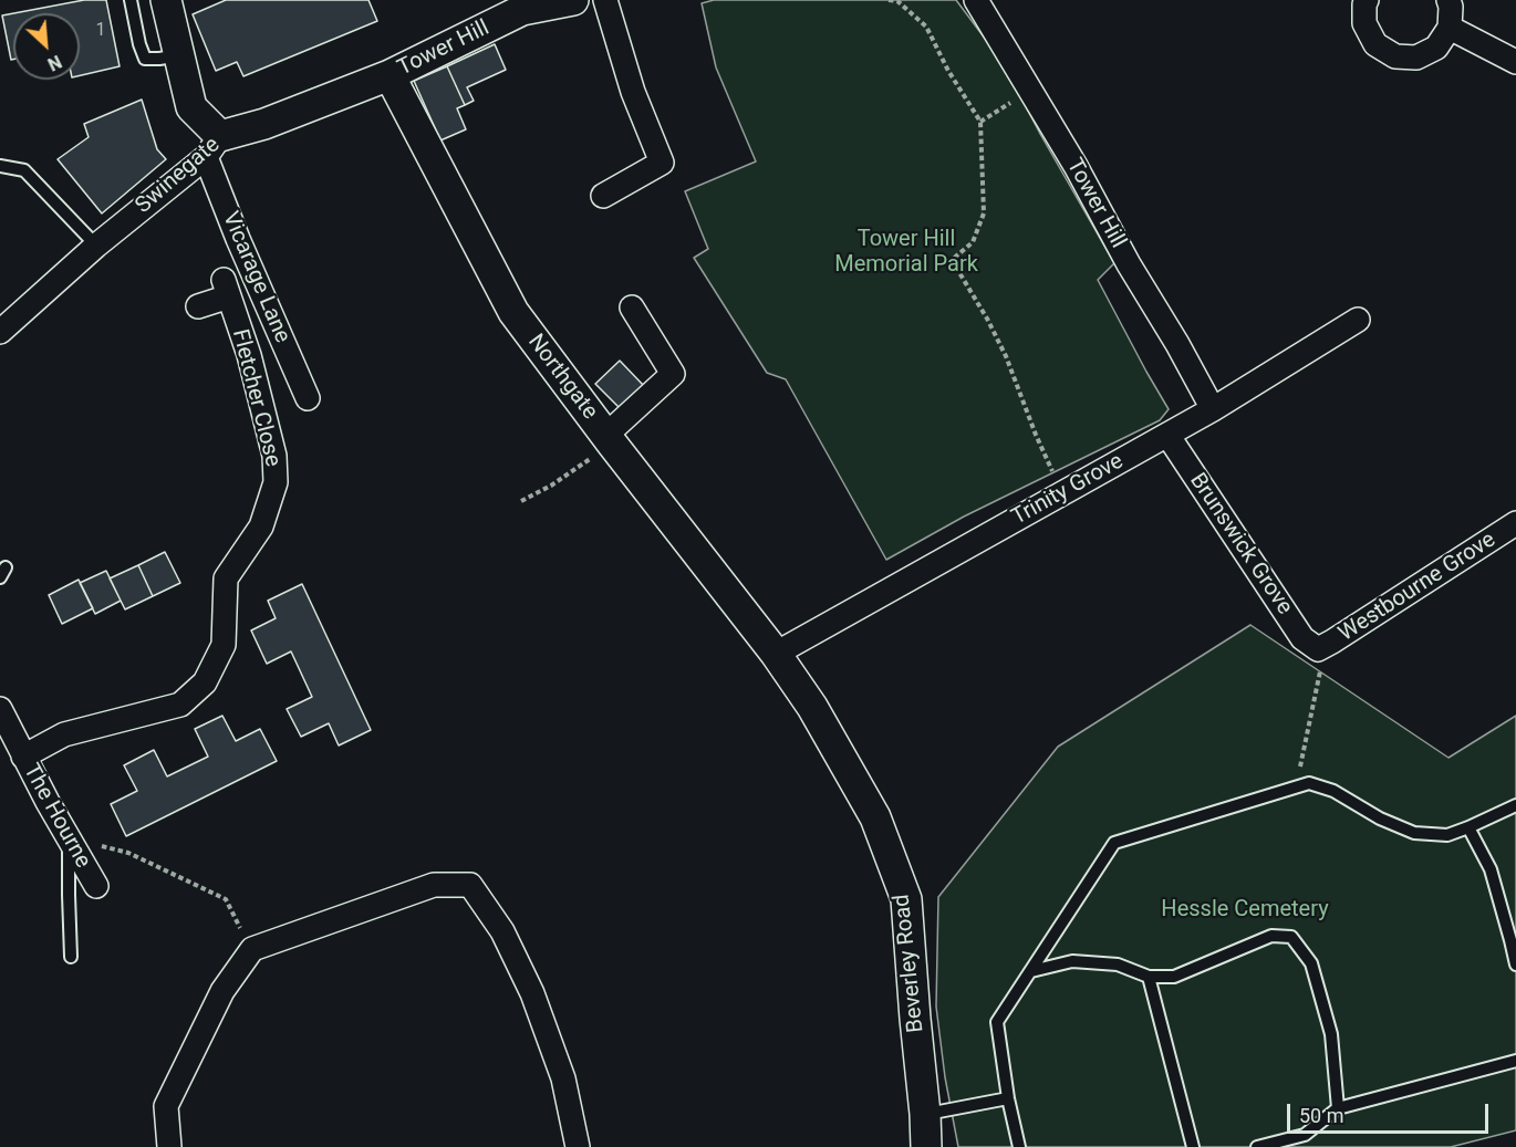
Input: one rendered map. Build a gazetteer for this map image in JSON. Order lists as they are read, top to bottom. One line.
{"streets":{"street":["Tower Hill","Swinegate","Vicarage Lane","Northgate","Fletcher Close","Trinity Grove","Brunswick Grove","Westbourne Grove","The Hourne","Beverley Road"]},"crossings":[["Tower Hill","Swinegate"],["Tower Hill","Northgate"],["Tower Hill","Trinity Grove"],["Swinegate","Vicarage Lane"],["Swinegate","Northgate"],["Northgate","Trinity Grove"],["Northgate","Beverley Road"],["Fletcher Close","The Hourne"],["Trinity Grove","Brunswick Grove"],["Trinity Grove","Beverley Road"],["Brunswick Grove","Westbourne Grove"]],"parks":["Tower Hill Memorial Park","Hessle Cemetery"],"house_numbers":["1"],"scale_bar":"50 m","north":"bottom right"}
